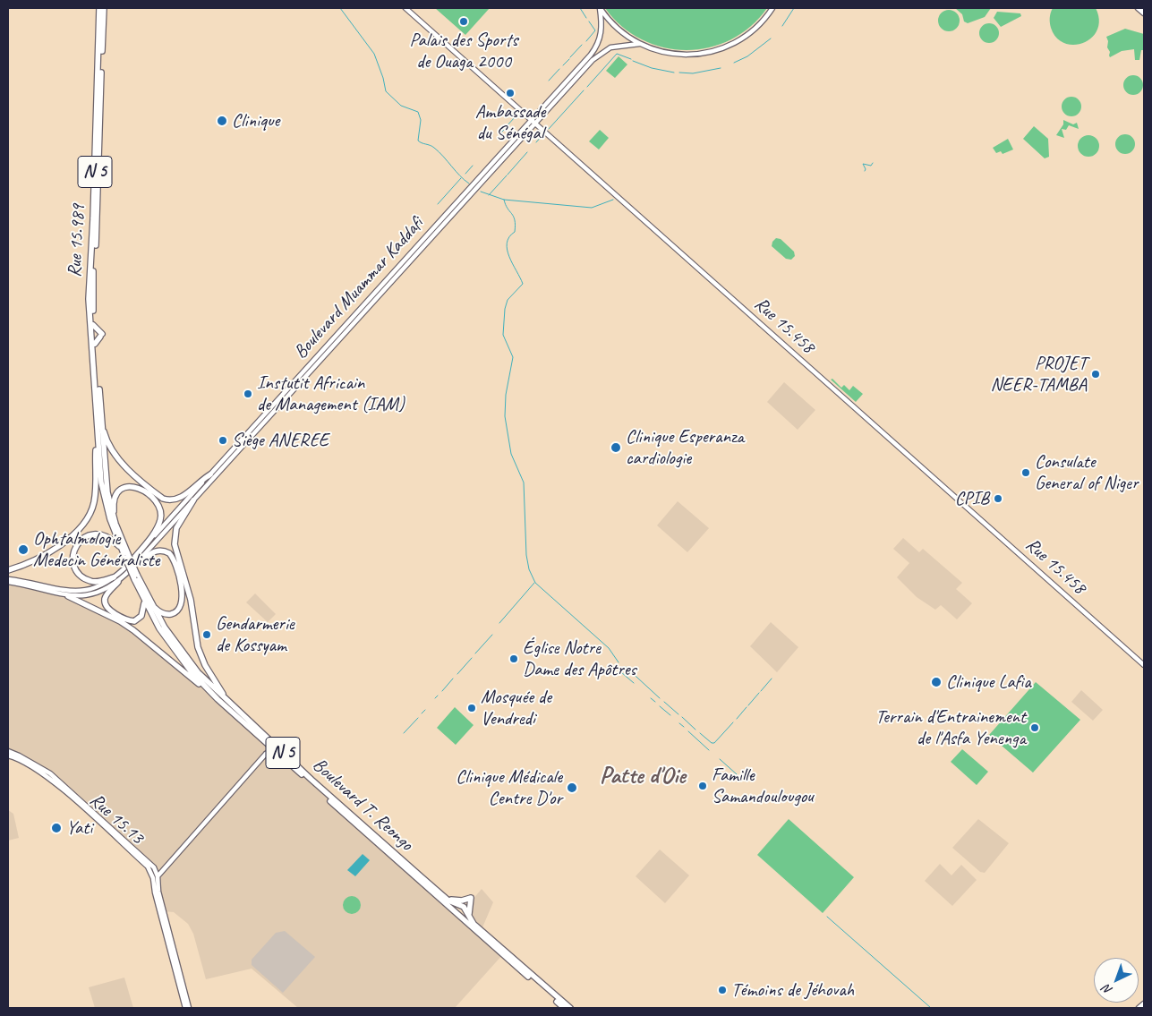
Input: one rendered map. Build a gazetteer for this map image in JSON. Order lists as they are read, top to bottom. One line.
{"streets":{"highway":["N 5","Rue 15.989","Boulevard T. Reongo"],"main road":["Boulevard Muammar Kaddafi","Rue 15.458","Rue 15.13"]},"crossings":[["N 5","Rue 15.989"],["N 5","Boulevard T. Reongo"],["Boulevard Muammar Kaddafi","Rue 15.458"]],"districts":["Patte d'Oie"],"places":["Palais des Sports de Ouaga 2000","Ambassade du Sénégal","Clinique","PROJET NEER-TAMBA","Instutit Africain de Management (IAM)","Siège ANEREE","Clinique Esperanza cardiologie","Consulate General of Niger","CPIB","Ophtalmologie Medecin Généraliste","Gendarmerie de Kossyam","Église Notre Dame des Apôtres","Clinique Lafia","Mosquée de Vendredi","Terrain d'Entrainement de l'Asfa Yenenga","Famille Samandoulougou","Clinique Médicale Centre D'or","Yati","Témoins de Jéhovah"],"north":"bottom left"}
